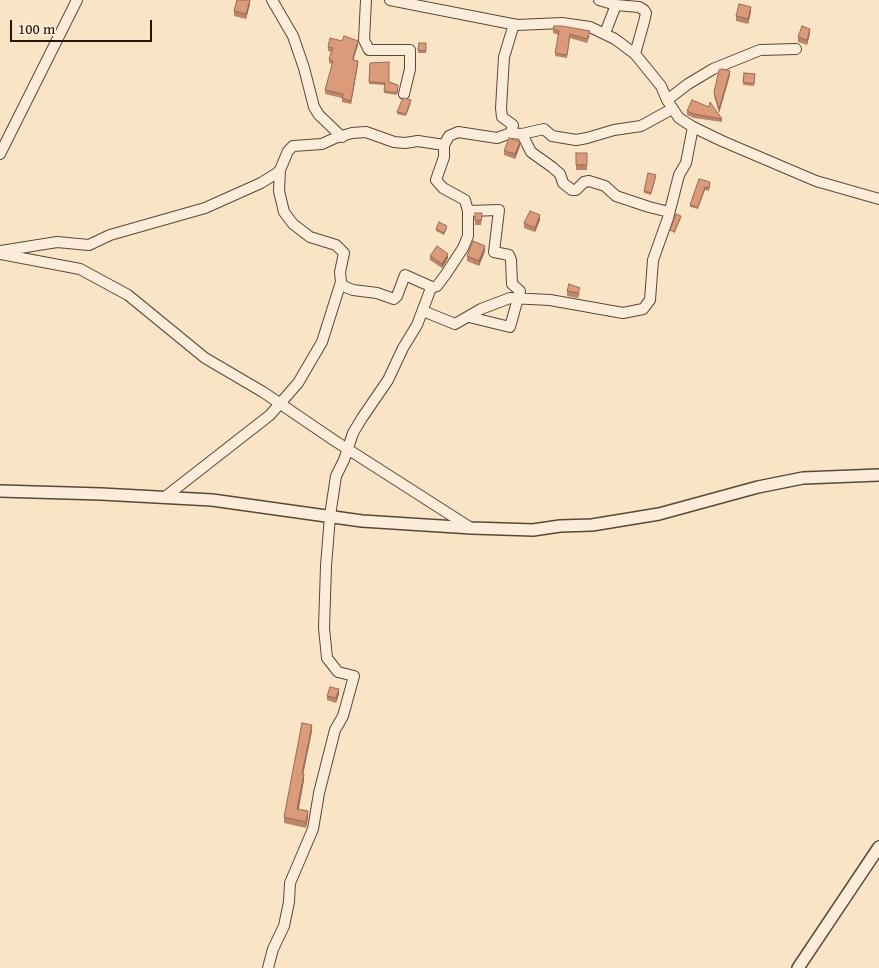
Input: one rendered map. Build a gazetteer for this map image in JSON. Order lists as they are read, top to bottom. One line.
{"scale_bar":"100 m"}
